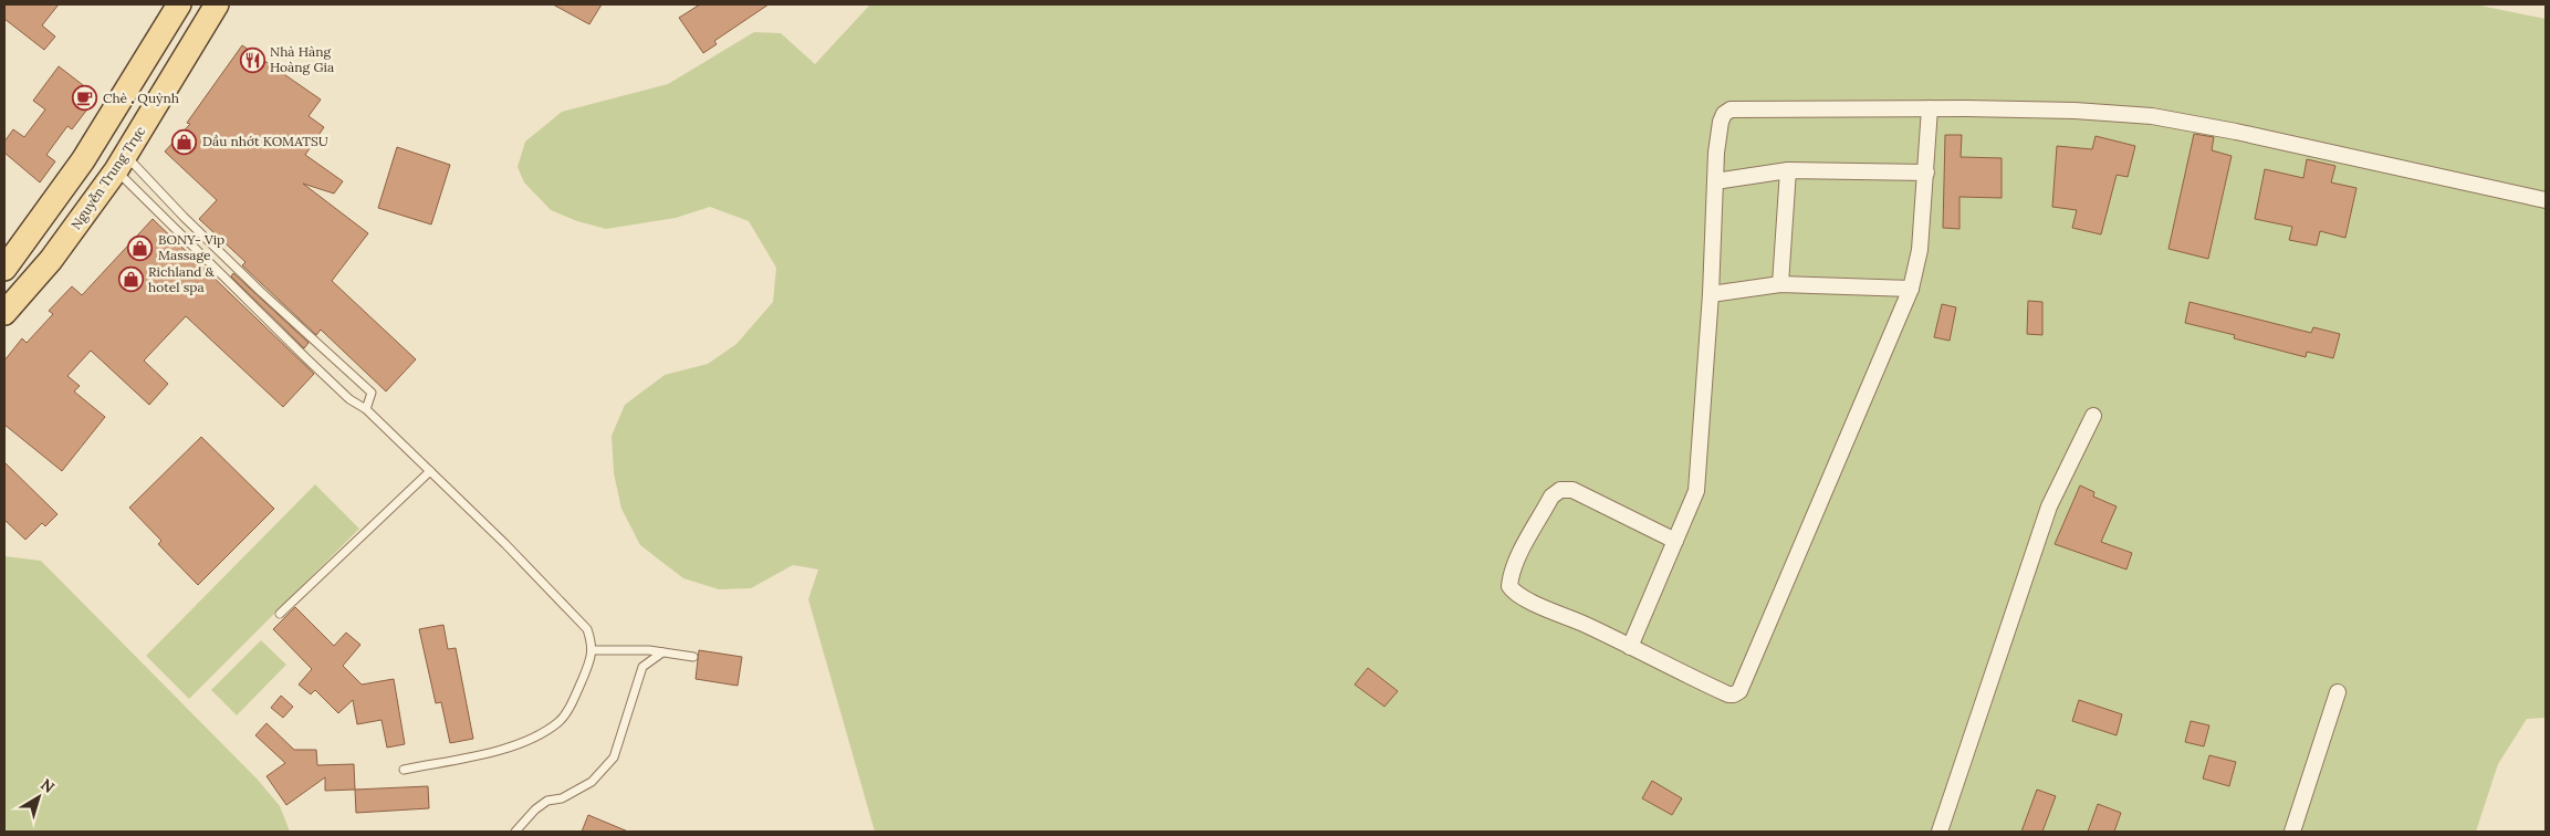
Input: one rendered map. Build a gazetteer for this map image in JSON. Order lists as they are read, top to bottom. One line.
{"streets":{"main road":["Nguyễn Trung Trực"]},"places":{"restaurant":["Nhà Hàng Hoàng Gia"],"cafe":["Chè . Quỳnh"],"shop":["Dầu nhớt KOMATSU","BONY- Vip Massage","Richland & hotel spa"]},"north":"top right"}
